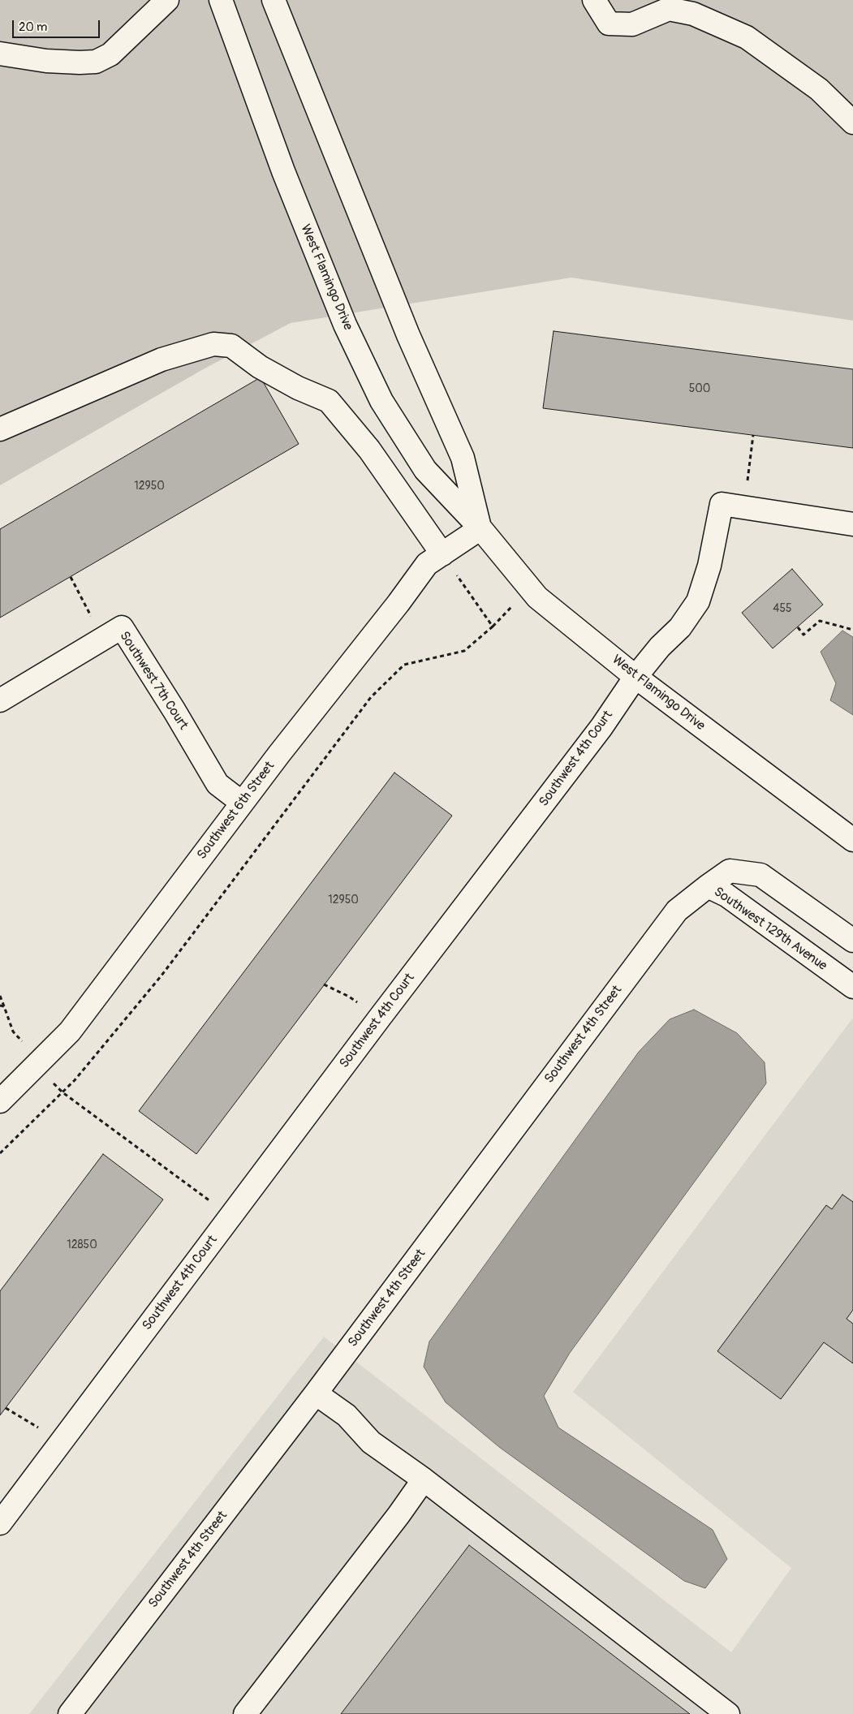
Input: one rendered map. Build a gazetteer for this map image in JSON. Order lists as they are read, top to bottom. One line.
{"streets":{"street":["West Flamingo Drive","Southwest 7th Court","Southwest 4th Court","Southwest 6th Street","Southwest 129th Avenue","Southwest 4th Street"]},"crossings":[["West Flamingo Drive","Southwest 4th Court"],["West Flamingo Drive","Southwest 6th Street"],["Southwest 7th Court","Southwest 6th Street"],["Southwest 129th Avenue","Southwest 4th Street"]],"house_numbers":["500","12950","455","12950","12850"],"scale_bar":"20 m"}
